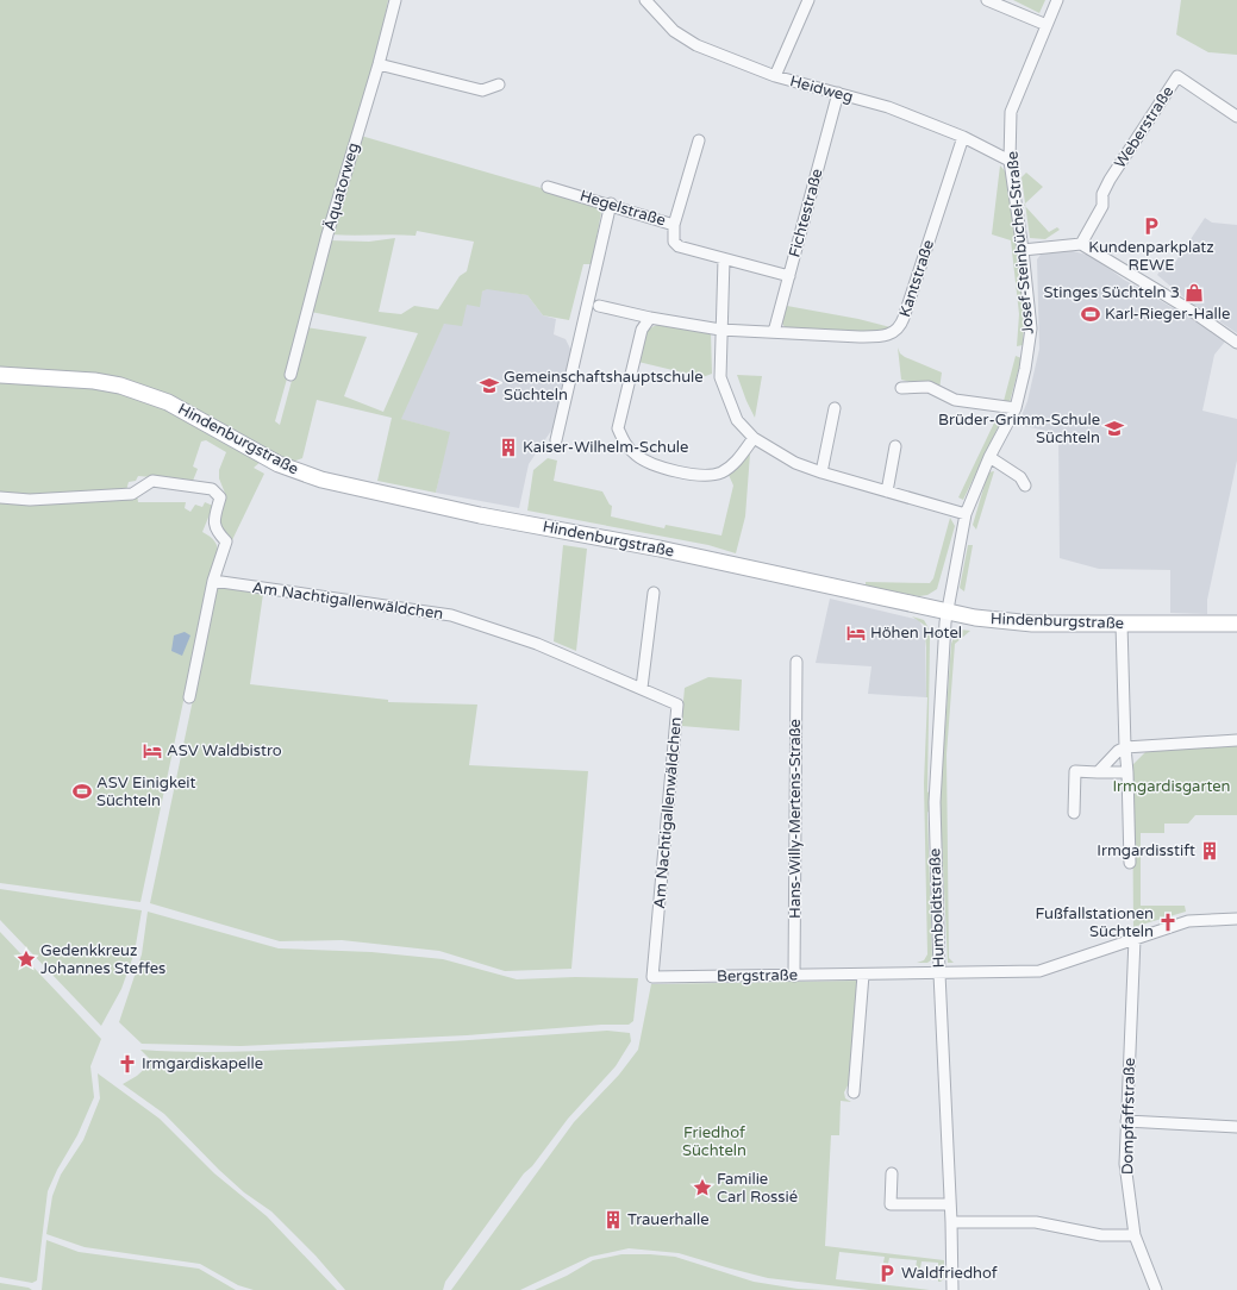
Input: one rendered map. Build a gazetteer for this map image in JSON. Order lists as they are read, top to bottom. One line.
{"streets":{"main road":["Hindenburgstraße"],"street":["Heidweg","Weberstraße","Äquatorweg","Hegelstraße","Fichtestraße","Josef-Steinbüchel-Straße","Kantstraße","Am Nachtigallenwäldchen","Hans-Willy-Mertens-Straße","Humboldtstraße","Bergstraße","Dompfaffstraße"]},"crossings":[["Heidweg","Fichtestraße"],["Heidweg","Josef-Steinbüchel-Straße"],["Heidweg","Kantstraße"],["Hegelstraße","Fichtestraße"],["Fichtestraße","Kantstraße"],["Josef-Steinbüchel-Straße","Hindenburgstraße"],["Josef-Steinbüchel-Straße","Humboldtstraße"],["Hindenburgstraße","Humboldtstraße"],["Am Nachtigallenwäldchen","Bergstraße"],["Hans-Willy-Mertens-Straße","Bergstraße"],["Humboldtstraße","Bergstraße"],["Bergstraße","Dompfaffstraße"]],"parks":["Irmgardisgarten","Friedhof Süchteln"],"places":{"parking":["Kundenparkplatz REWE","Waldfriedhof"],"shop":["Stinges Süchteln 3"],"sports":["Karl-Rieger-Halle","ASV Einigkeit Süchteln"],"school or university":["Gemeinschaftshauptschule Süchteln","Brüder-Grimm-Schule Süchteln"],"building":["Kaiser-Wilhelm-Schule","Irmgardisstift","Trauerhalle"],"hotel":["Höhen Hotel","ASV Waldbistro"],"church":["Fußfallstationen Süchteln","Irmgardiskapelle"],"place":["Gedenkkreuz Johannes Steffes","Familie Carl Rossié"]}}
